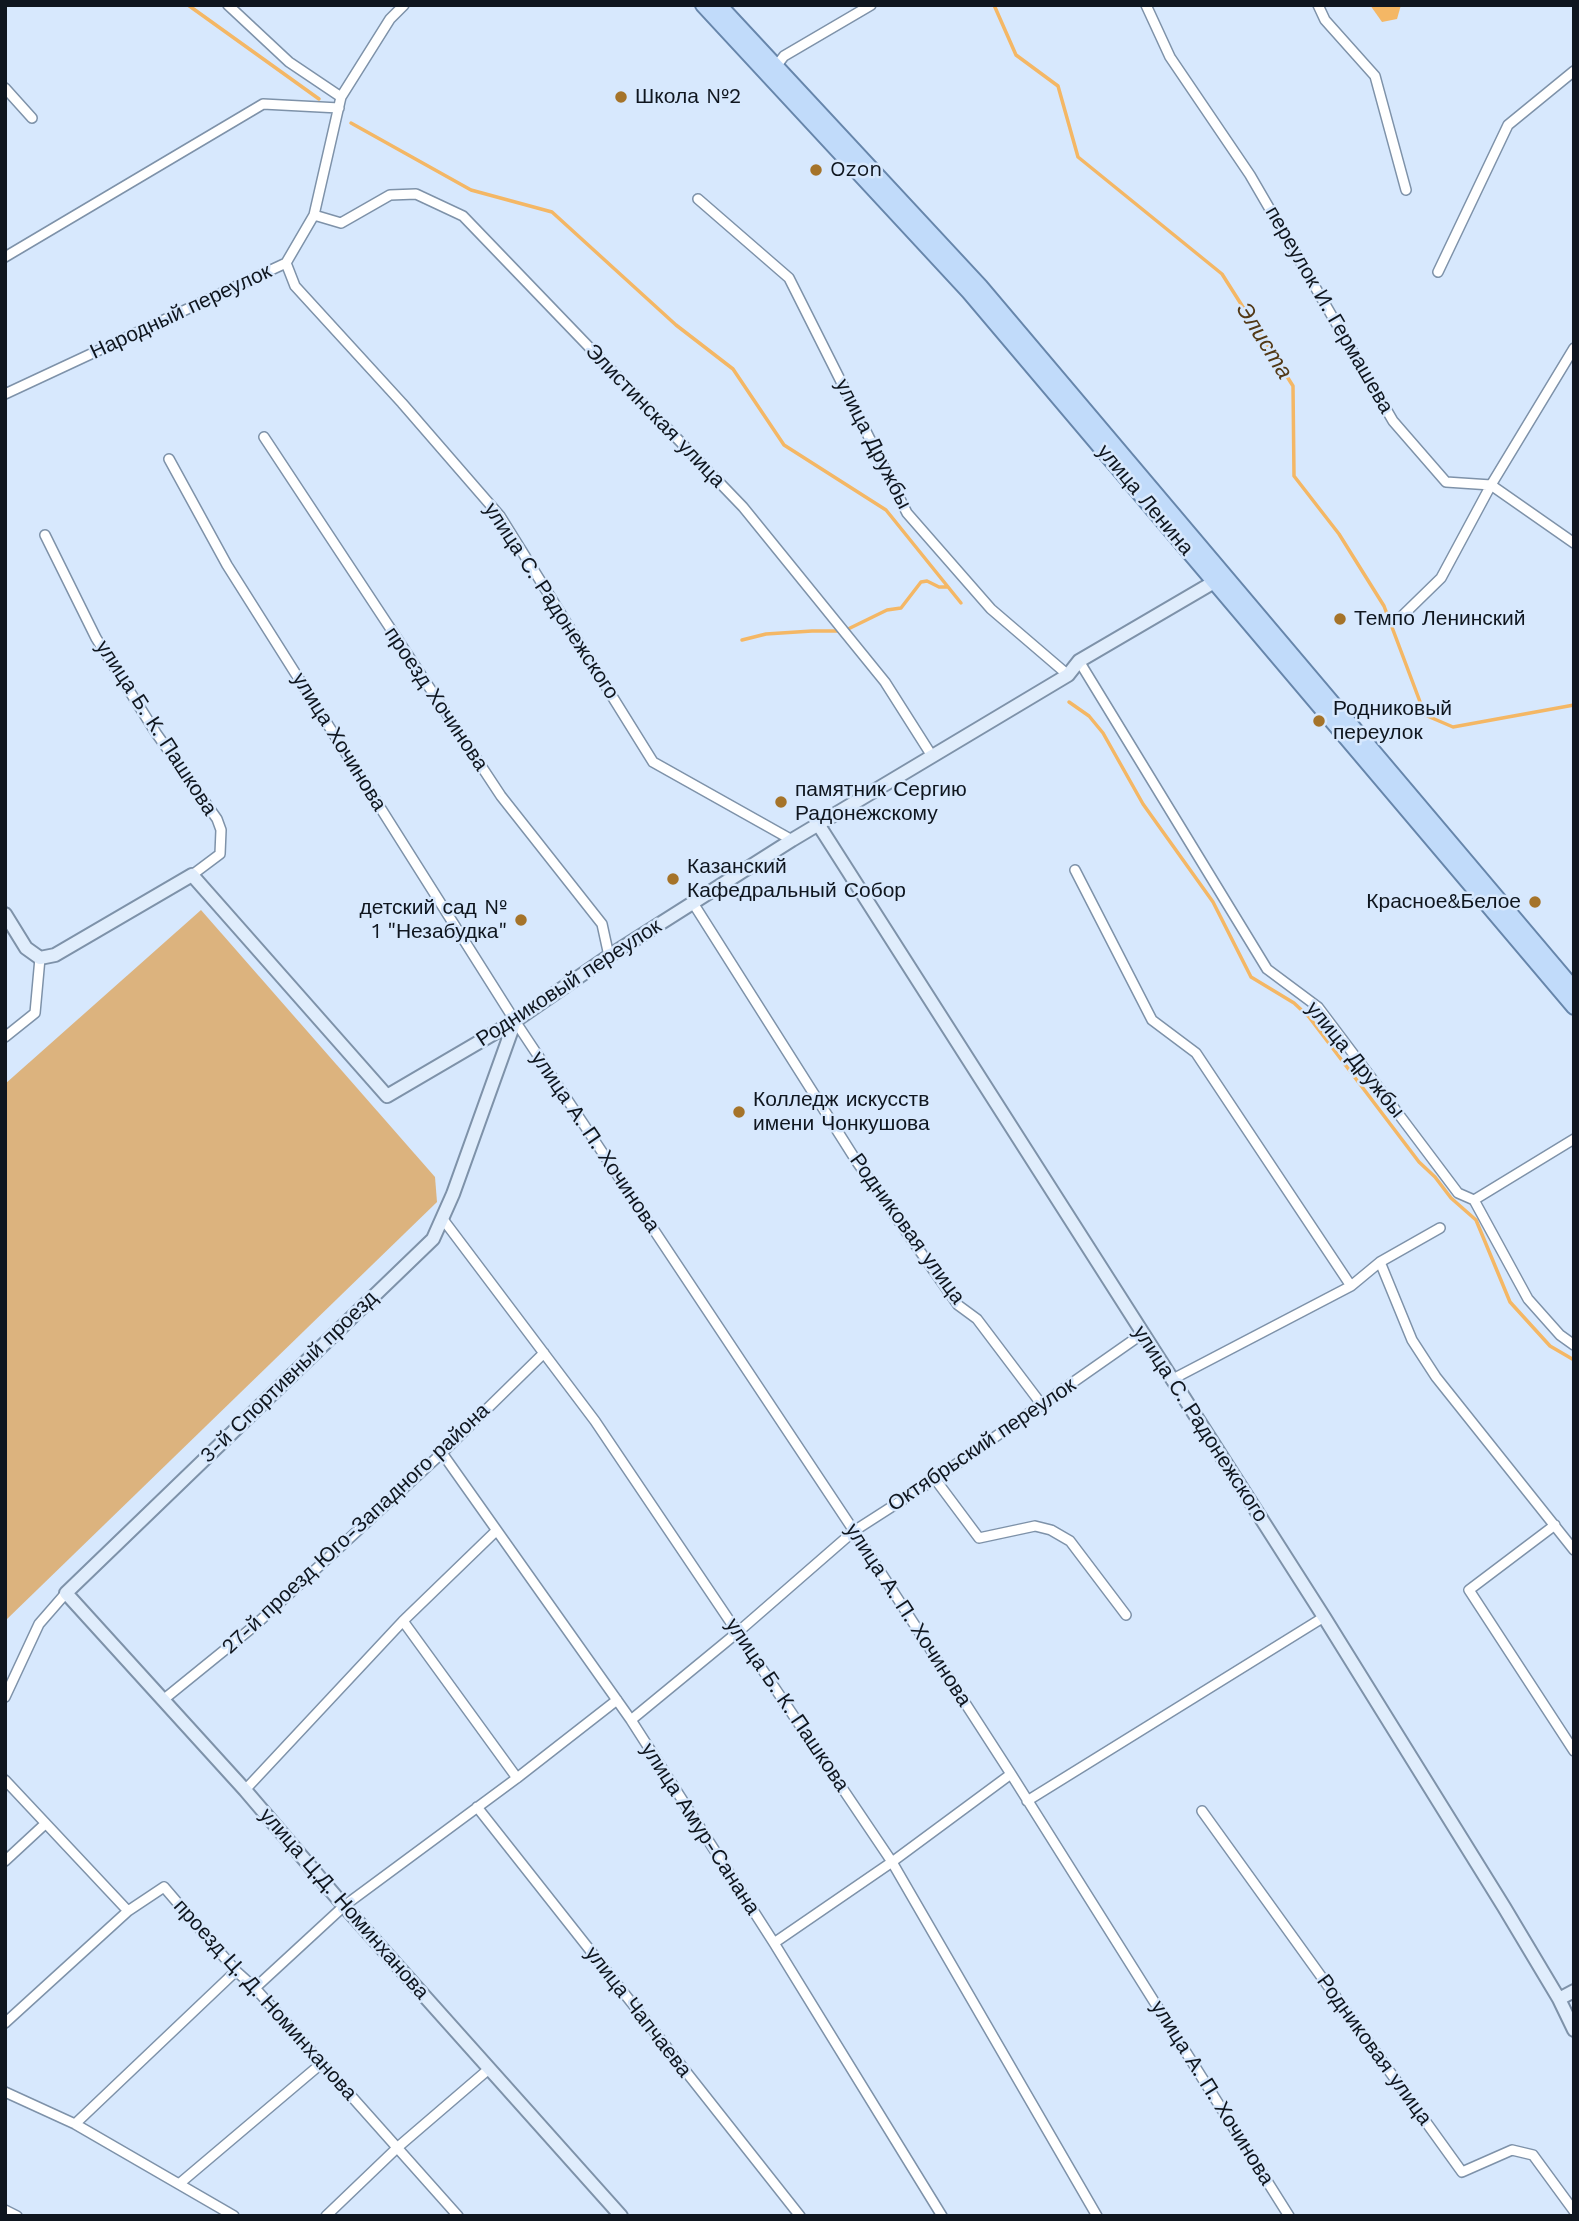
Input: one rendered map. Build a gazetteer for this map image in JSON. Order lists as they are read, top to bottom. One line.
{"streets":{"main road":["улица Ленина"],"street":["переулок И. Гермашева","Народный переулок","Элистинская улица","улица Дружбы","улица С. Радонежского","проезд Хочинова","улица Б. К. Пашкова","улица Хочинова","Родниковый переулок","улица А. П. Хочинова","Родниковая улица","3-й Спортивный проезд","Октябрьский переулок","27-й проезд Юго-Западного района","улица Амур-Санана","улица Ц.Д. Номинханова","проезд Ц. Д. Номинханова","улица Чапчаева"]},"crossings":[["Народный переулок","Элистинская улица"],["Народный переулок","улица С. Радонежского"],["Элистинская улица","Родниковый переулок"],["улица Дружбы","Родниковый переулок"],["улица Ленина","Родниковый переулок"],["улица С. Радонежского","Родниковый переулок"],["улица С. Радонежского","Октябрьский переулок"],["проезд Хочинова","Родниковый переулок"],["улица Б. К. Пашкова","Родниковый переулок"],["улица Б. К. Пашкова","3-й Спортивный проезд"],["улица Б. К. Пашкова","Октябрьский переулок"],["улица Б. К. Пашкова","27-й проезд Юго-Западного района"],["улица Хочинова","Родниковый переулок"],["улица Хочинова","улица А. П. Хочинова"],["улица Хочинова","3-й Спортивный проезд"],["Родниковый переулок","улица А. П. Хочинова"],["Родниковый переулок","Родниковая улица"],["Родниковый переулок","3-й Спортивный проезд"],["улица А. П. Хочинова","3-й Спортивный проезд"],["улица А. П. Хочинова","Октябрьский переулок"],["Родниковая улица","Октябрьский переулок"],["3-й Спортивный проезд","улица Ц.Д. Номинханова"],["Октябрьский переулок","улица Амур-Санана"],["27-й проезд Юго-Западного района","улица Амур-Санана"],["27-й проезд Юго-Западного района","улица Ц.Д. Номинханова"]],"water":["Элиста"],"places":["Школа №2","Ozon","Темпо Ленинский","Родниковый переулок","памятник Сергию Радонежскому","Казанский Кафедральный Собор","Красное&Белое","детский сад № 1 \"Незабудка\"","Колледж искусств имени Чонкушова"]}
